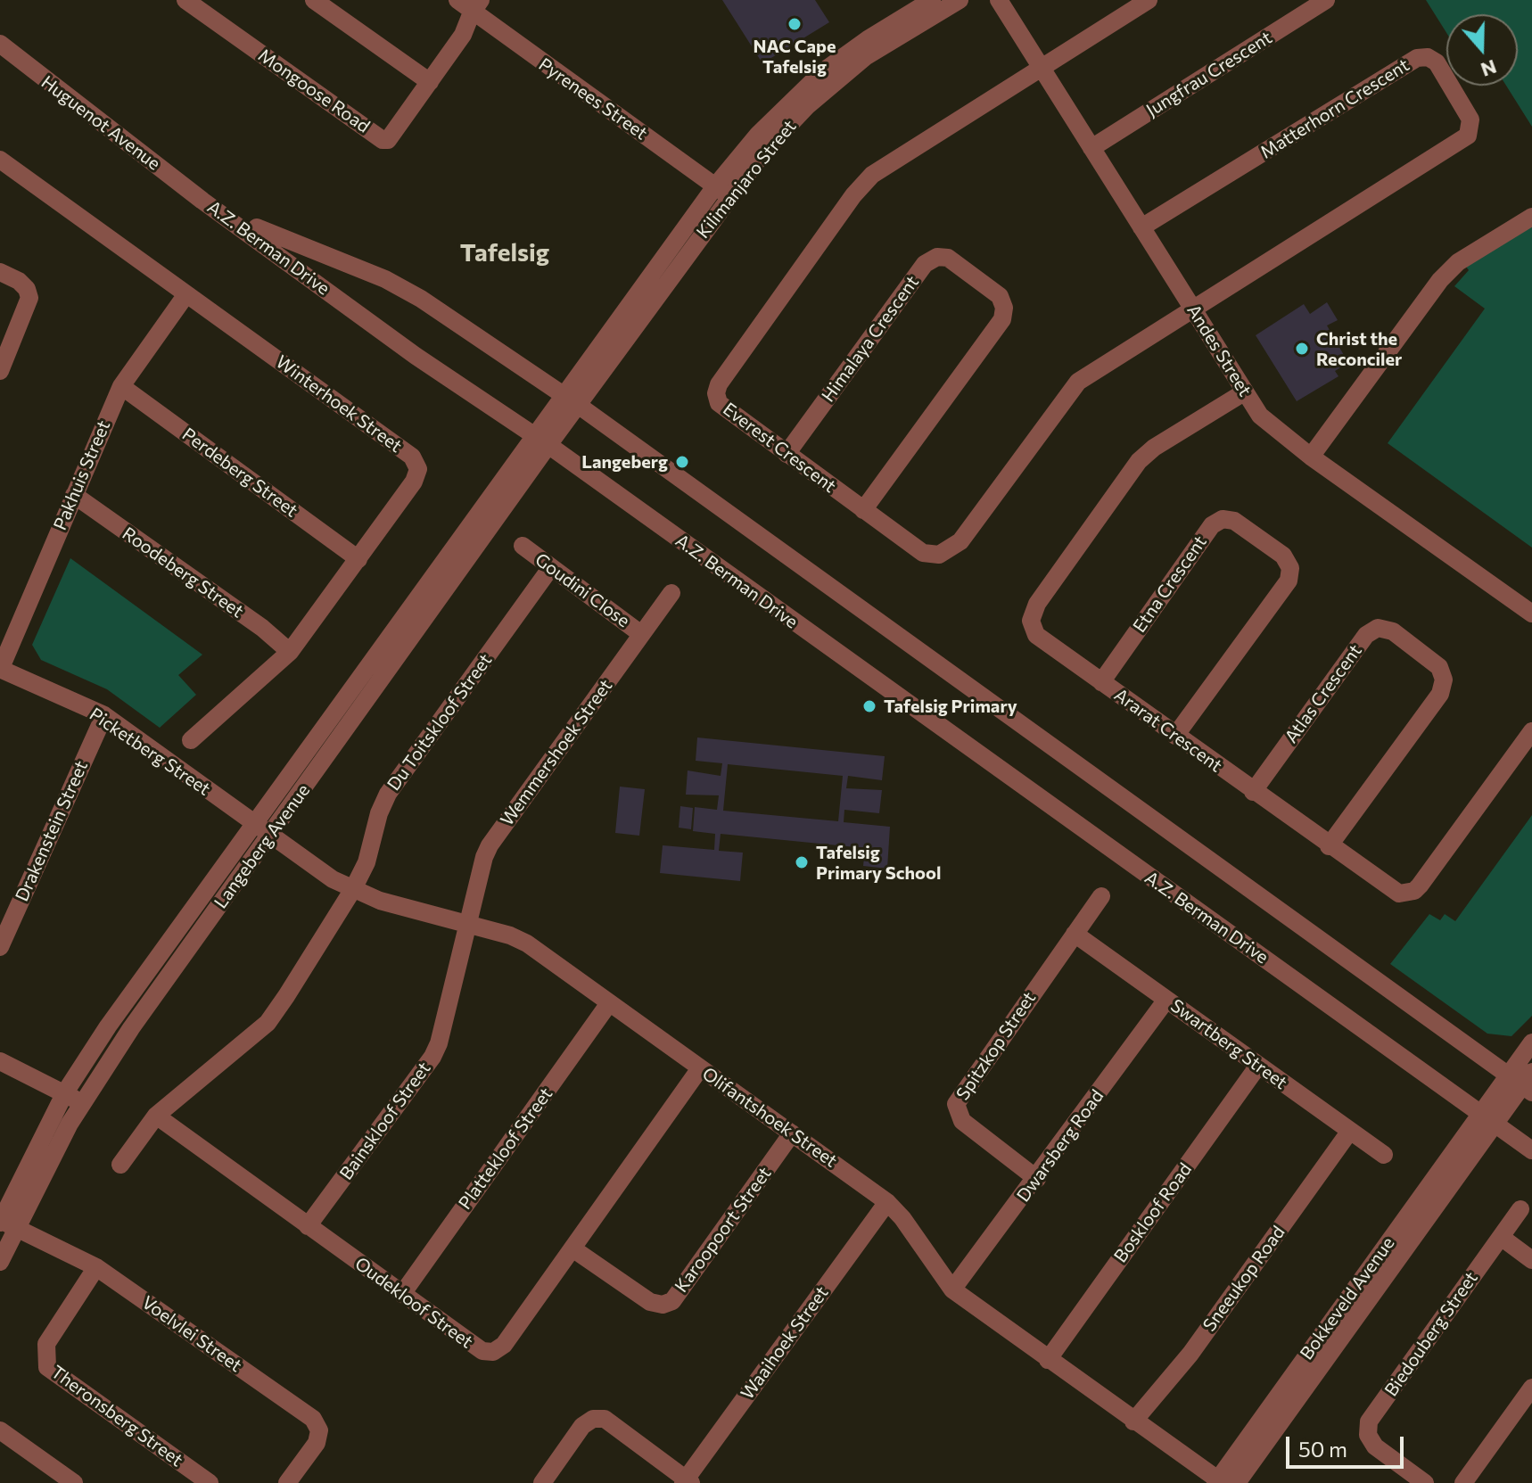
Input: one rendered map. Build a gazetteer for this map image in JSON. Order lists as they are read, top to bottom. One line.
{"streets":{"street":["Jungfrau Crescent","Mongoose Road","Pyrenees Street","Matterhorn Crescent","Huguenot Avenue","Kilimanjaro Street","A.Z. Berman Drive","Himalaya Crescent","Andes Street","Winterhoek Street","Everest Crescent","Perdeberg Street","Pakhuis Street","Roodeberg Street","Etna Crescent","Goudini Close","Atlas Crescent","Du Toitskloof Street","Ararat Crescent","Picketberg Street","Wemmershoek Street","Drakenstein Street","Langeberg Avenue","Swartberg Street","Spitzkop Street","Olifantshoek Street","Bainskloof Street","Dwarsberg Road","Plattekloof Street","Boskloof Road","Karoopoort Street","Sneeukop Road","Bokkeveld Avenue","Oudekloof Street","Voelvlei Street","Biedouberg Street","Waaihoek Street","Theronsberg Street"]},"crossings":[["Jungfrau Crescent","Andes Street"],["Mongoose Road","Pyrenees Street"],["Pyrenees Street","Kilimanjaro Street"],["Matterhorn Crescent","Andes Street"],["Matterhorn Crescent","Everest Crescent"],["Huguenot Avenue","A.Z. Berman Drive"],["Kilimanjaro Street","A.Z. Berman Drive"],["Kilimanjaro Street","Langeberg Avenue"],["A.Z. Berman Drive","Langeberg Avenue"],["A.Z. Berman Drive","Bokkeveld Avenue"],["Himalaya Crescent","Everest Crescent"],["Andes Street","Everest Crescent"],["Andes Street","Ararat Crescent"],["Winterhoek Street","Perdeberg Street"],["Winterhoek Street","Pakhuis Street"],["Winterhoek Street","Roodeberg Street"],["Perdeberg Street","Pakhuis Street"],["Pakhuis Street","Roodeberg Street"],["Pakhuis Street","Picketberg Street"],["Etna Crescent","Ararat Crescent"],["Goudini Close","Du Toitskloof Street"],["Goudini Close","Wemmershoek Street"],["Atlas Crescent","Ararat Crescent"],["Du Toitskloof Street","Olifantshoek Street"],["Du Toitskloof Street","Oudekloof Street"],["Picketberg Street","Drakenstein Street"],["Picketberg Street","Langeberg Avenue"],["Picketberg Street","Olifantshoek Street"],["Wemmershoek Street","Olifantshoek Street"],["Wemmershoek Street","Bainskloof Street"],["Langeberg Avenue","Olifantshoek Street"],["Langeberg Avenue","Voelvlei Street"],["Swartberg Street","Spitzkop Street"],["Swartberg Street","Dwarsberg Road"],["Swartberg Street","Boskloof Road"],["Swartberg Street","Sneeukop Road"],["Spitzkop Street","Dwarsberg Road"],["Olifantshoek Street","Bainskloof Street"],["Olifantshoek Street","Dwarsberg Road"],["Olifantshoek Street","Plattekloof Street"],["Olifantshoek Street","Boskloof Road"],["Olifantshoek Street","Karoopoort Street"],["Olifantshoek Street","Sneeukop Road"],["Olifantshoek Street","Bokkeveld Avenue"],["Olifantshoek Street","Oudekloof Street"],["Olifantshoek Street","Waaihoek Street"],["Bainskloof Street","Oudekloof Street"],["Plattekloof Street","Oudekloof Street"],["Karoopoort Street","Oudekloof Street"],["Voelvlei Street","Theronsberg Street"]],"districts":["Tafelsig"],"places":["NAC Cape Tafelsig","Christ the Reconciler","Langeberg","Tafelsig Primary","Tafelsig Primary School"],"scale_bar":"50 m","north":"bottom"}
